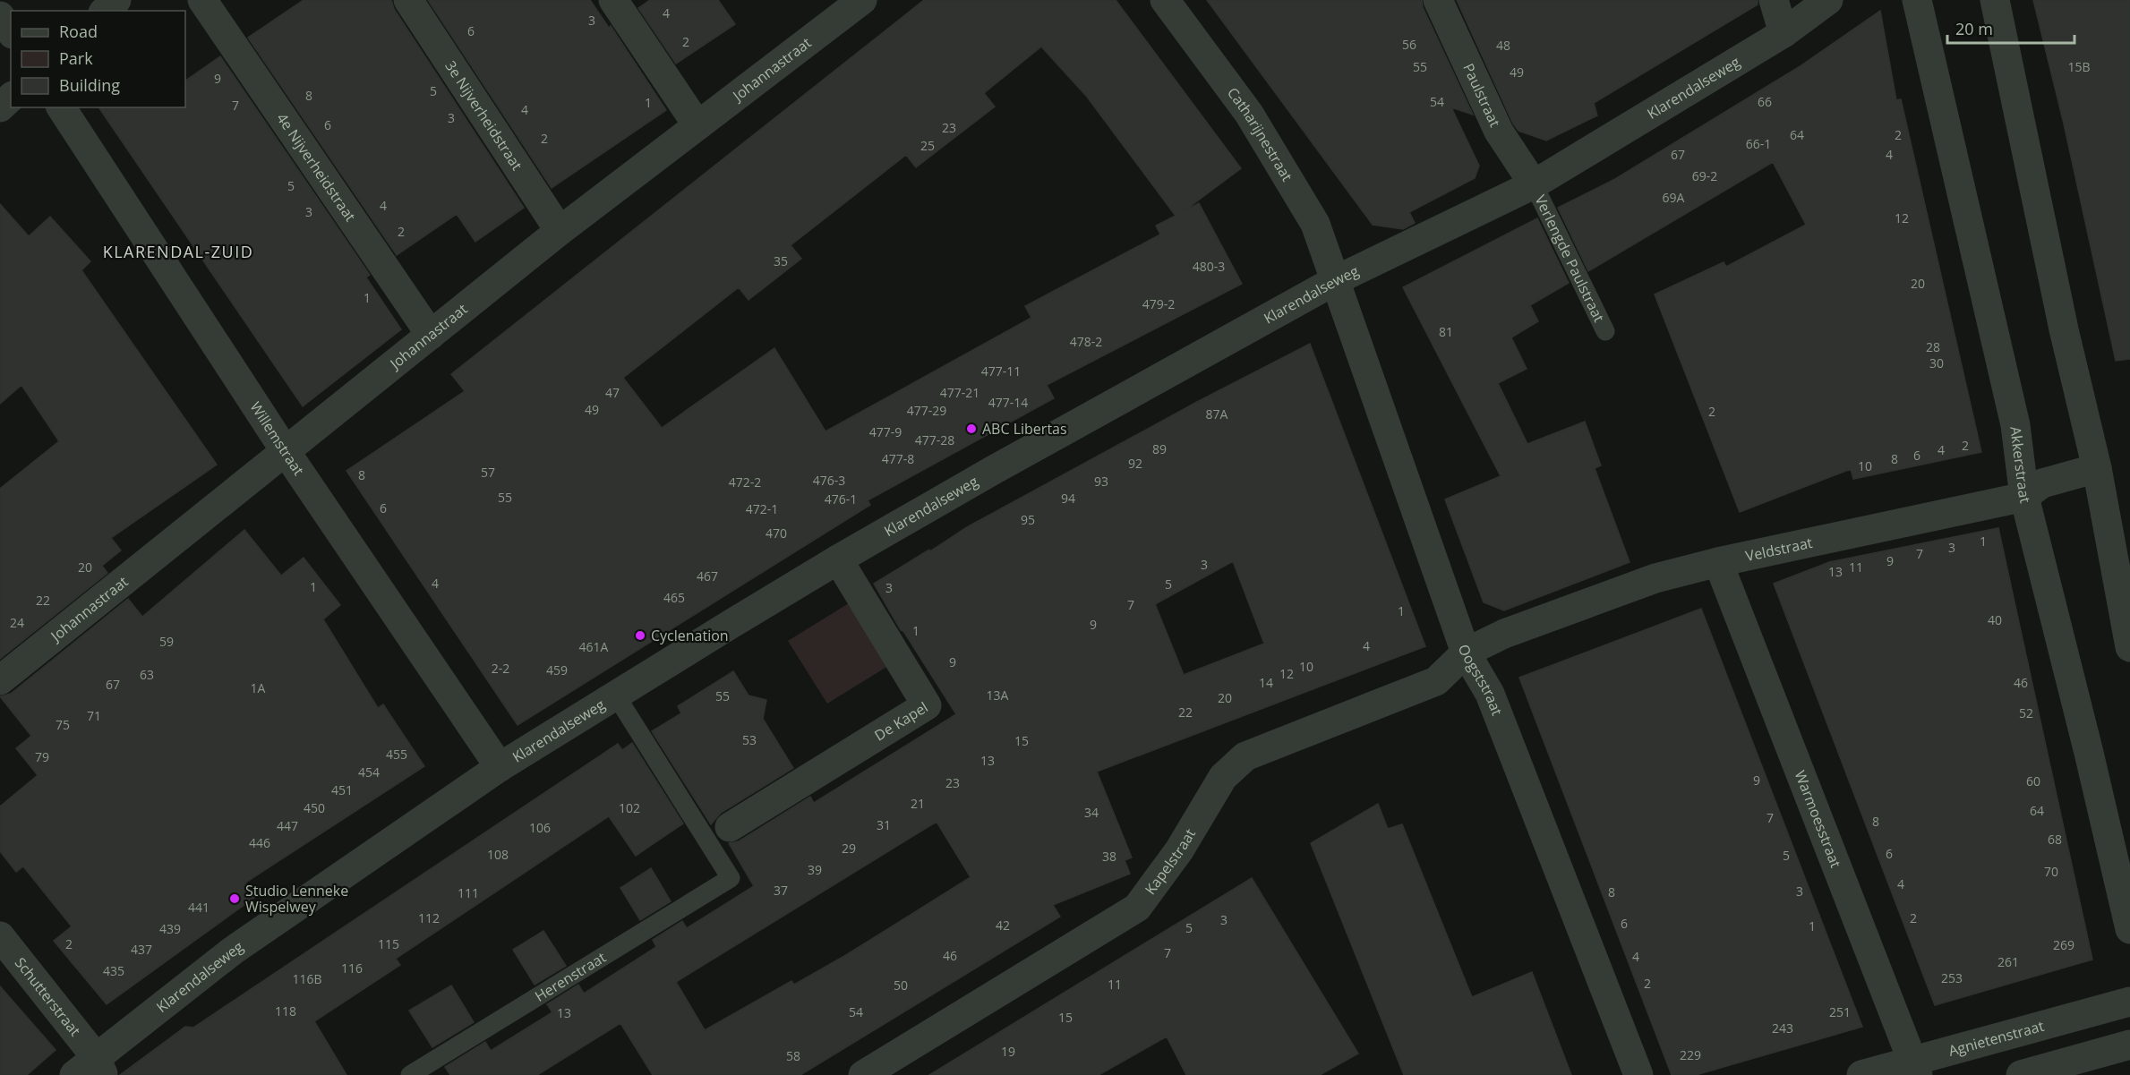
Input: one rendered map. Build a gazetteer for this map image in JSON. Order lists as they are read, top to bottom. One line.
{"streets":{"street":["Johannastraat","Klarendalseweg","Paulstraat","3e Nijverheidstraat","Catharijnestraat","4e Nijverheidstraat","Willemstraat","Akkerstraat","Veldstraat","Oogststraat","De Kapel","Warmoesstraat","Kapelstraat","Schutterstraat","Agnietenstraat"],"lane":["Verlengde Paulstraat","Herenstraat"]},"crossings":[["Johannastraat","3e Nijverheidstraat"],["Johannastraat","4e Nijverheidstraat"],["Johannastraat","Willemstraat"],["Klarendalseweg","Paulstraat"],["Klarendalseweg","Catharijnestraat"],["Klarendalseweg","Verlengde Paulstraat"],["Klarendalseweg","Willemstraat"],["Klarendalseweg","Oogststraat"],["Klarendalseweg","De Kapel"],["Klarendalseweg","Herenstraat"],["Klarendalseweg","Schutterstraat"],["Paulstraat","Verlengde Paulstraat"],["Catharijnestraat","Oogststraat"],["Akkerstraat","Veldstraat"],["Veldstraat","Oogststraat"],["Veldstraat","Warmoesstraat"],["Veldstraat","Kapelstraat"],["Oogststraat","Kapelstraat"],["Warmoesstraat","Agnietenstraat"]],"districts":["KLARENDAL-ZUID"],"places":["ABC Libertas","Cyclenation","Studio Lenneke Wispelwey"],"house_numbers":["4","3","6","2","56","48","55","15B","49","9","5","8","54","66","1","7","4","3","6","23","64","2","2","66-1","25","67","4","69-2","5","69A","4","3","12","2","35","480-3","20","1","479-2","81","478-2","28","30","477-11","47","477-21","477-14","49","477-29","2","87A","477-9","477-28","2","89","4","6","477-8","8","92","10","57","8","476-3","93","472-2","55","94","476-1","6","472-1","95","470","1","3","7","9","3","20","11","13","467","4","5","1","3","465","22","7","1","40","24","9","1","59","4","461A","9","10","2-2","459","12","63","14","46","67","1A","13A","55","20","22","52","71","75","53","15","455","79","13","454","9","60","23","451","21","450","102","64","34","7","8","31","447","106","68","446","29","6","108","5","38","39","70","4","37","3","8","111","441","112","2","3","6","42","1","5","439","2","115","269","437","7","46","4","261","116","435","253","116B","2","11","50","118","54","251","13","15","243","19","229","58"],"legend":["Road","Park","Building"],"scale_bar":"20 m"}
